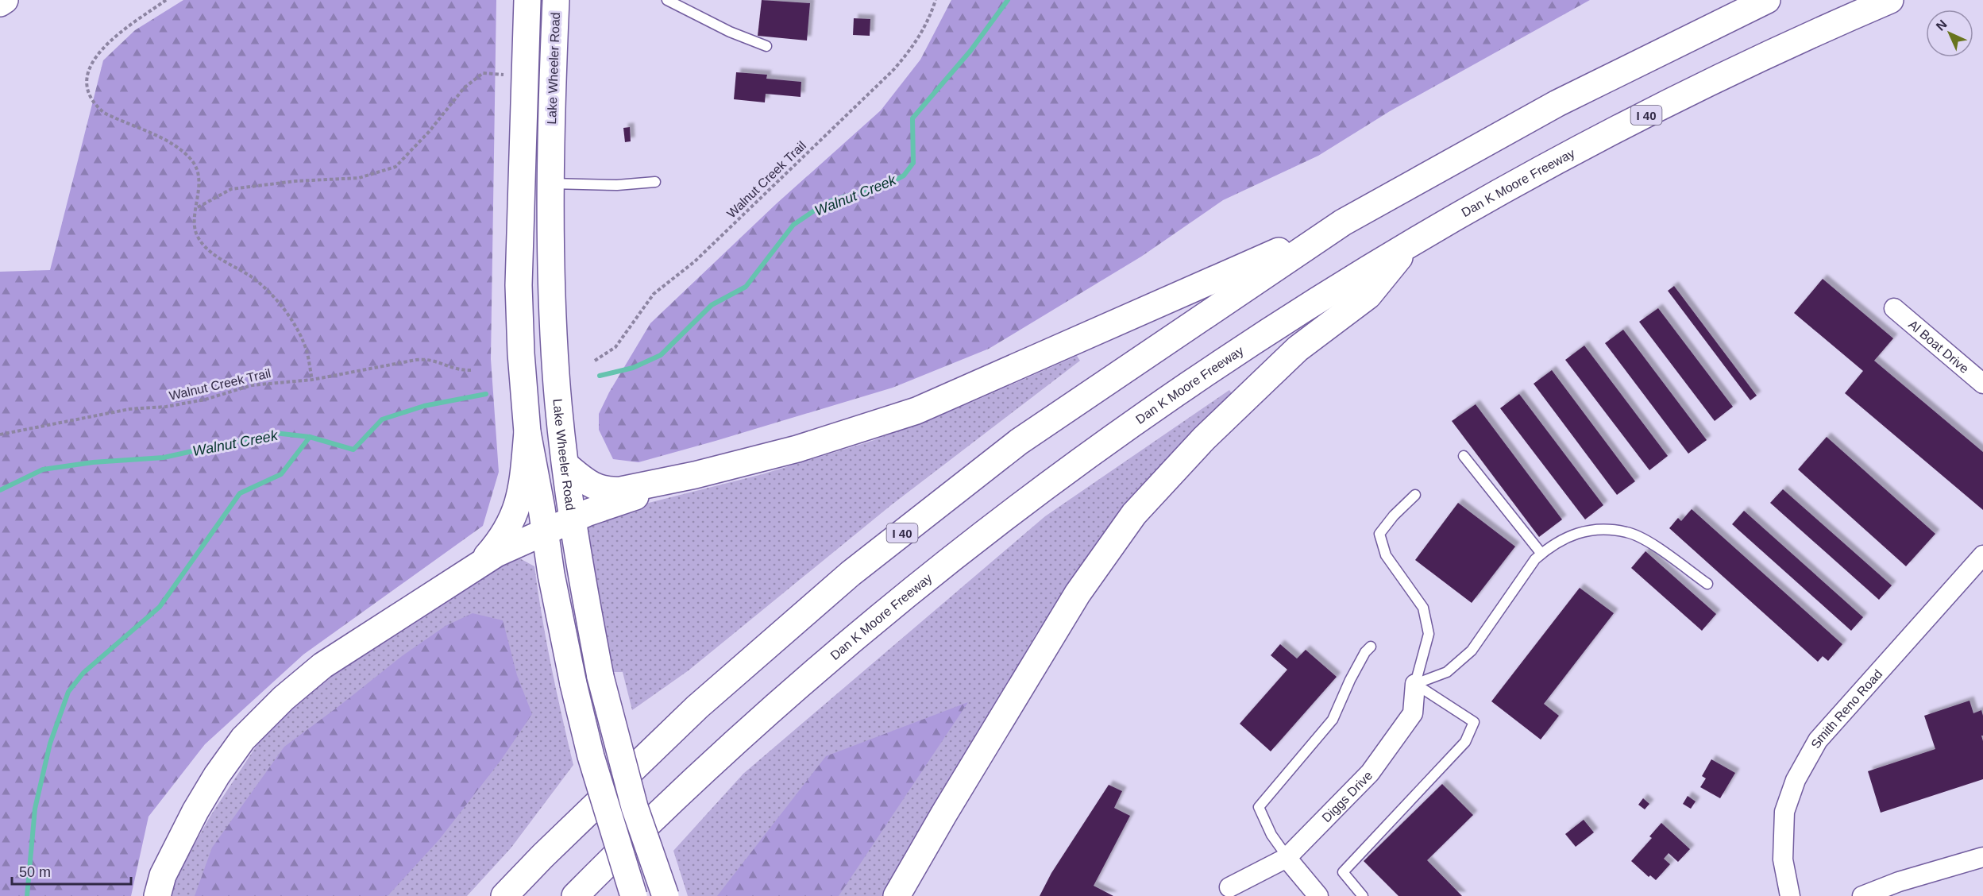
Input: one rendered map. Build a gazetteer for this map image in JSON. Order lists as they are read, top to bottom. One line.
{"streets":{"main road":["Lake Wheeler Road","I 40","Dan K Moore Freeway"],"street":["Al Boat Drive","Smith Reno Road","Diggs Drive"],"path":["Walnut Creek Trail"]},"water":["Walnut Creek"],"scale_bar":"50 m","north":"top left"}
